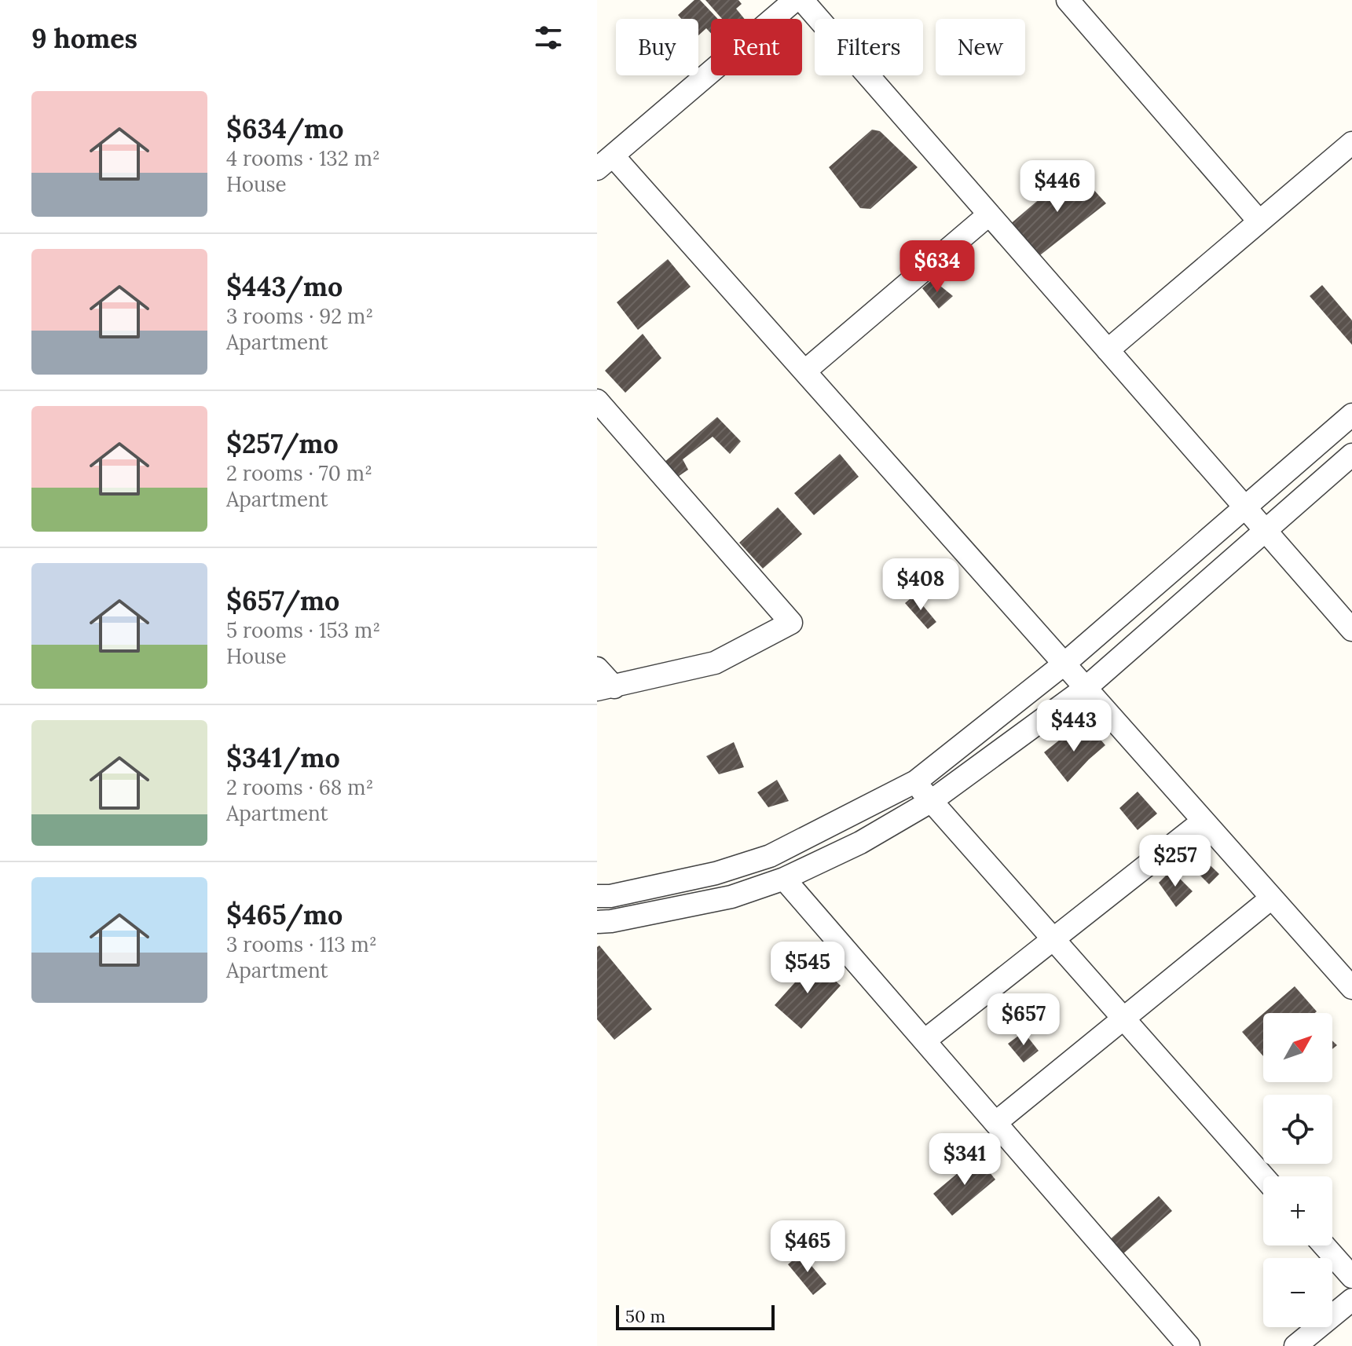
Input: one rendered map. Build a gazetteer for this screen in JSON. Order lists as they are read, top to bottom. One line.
{"scale_bar":"50 m","north":"top right","page":{"heading":"9 homes","chip":["Buy","Rent","Filters","New"],"list":[{"name":"$634/mo","note":"4 rooms · 132 m² · House"},{"name":"$443/mo","note":"3 rooms · 92 m² · Apartment"},{"name":"$257/mo","note":"2 rooms · 70 m² · Apartment"},{"name":"$657/mo","note":"5 rooms · 153 m² · House"},{"name":"$341/mo","note":"2 rooms · 68 m² · Apartment"},{"name":"$465/mo","note":"3 rooms · 113 m² · Apartment"}],"price":["$446","$634","$408","$443","$257","$545","$657","$341","$465"],"map_buttons":["+","−"],"scale":"50 m"}}
